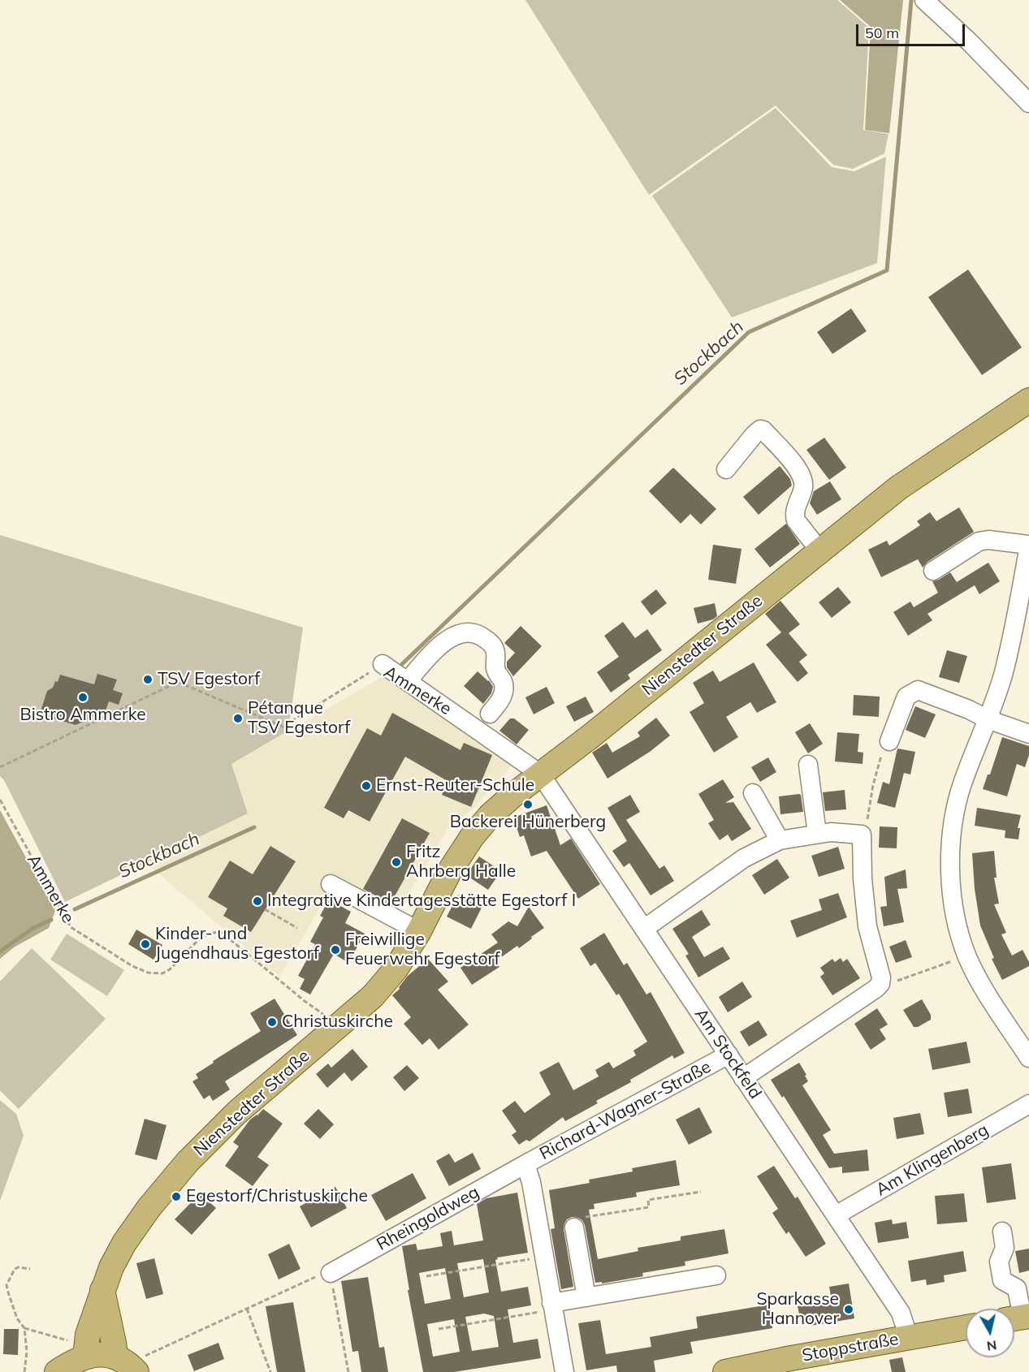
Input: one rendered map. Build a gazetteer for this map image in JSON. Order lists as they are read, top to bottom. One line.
{"streets":{"main road":["Nienstedter Straße","Stoppstraße"],"street":["Ammerke","Am Stockfeld","Richard-Wagner-Straße","Am Klingenberg","Rheingoldweg"]},"crossings":[["Nienstedter Straße","Ammerke"],["Nienstedter Straße","Am Stockfeld"],["Ammerke","Am Stockfeld"],["Am Stockfeld","Richard-Wagner-Straße"],["Am Stockfeld","Am Klingenberg"],["Am Stockfeld","Stoppstraße"],["Richard-Wagner-Straße","Rheingoldweg"]],"water":["Stockbach"],"places":["TSV Egestorf","Bistro Ammerke","Pétanque TSV Egestorf","Ernst-Reuter-Schule","Backerei Hünerberg","Fritz Ahrberg Halle","Integrative Kindertagesstätte Egestorf I","Kinder- und Jugendhaus Egestorf","Freiwillige Feuerwehr Egestorf","Christuskirche","Egestorf/Christuskirche","Sparkasse Hannover"],"scale_bar":"50 m","north":"bottom"}
